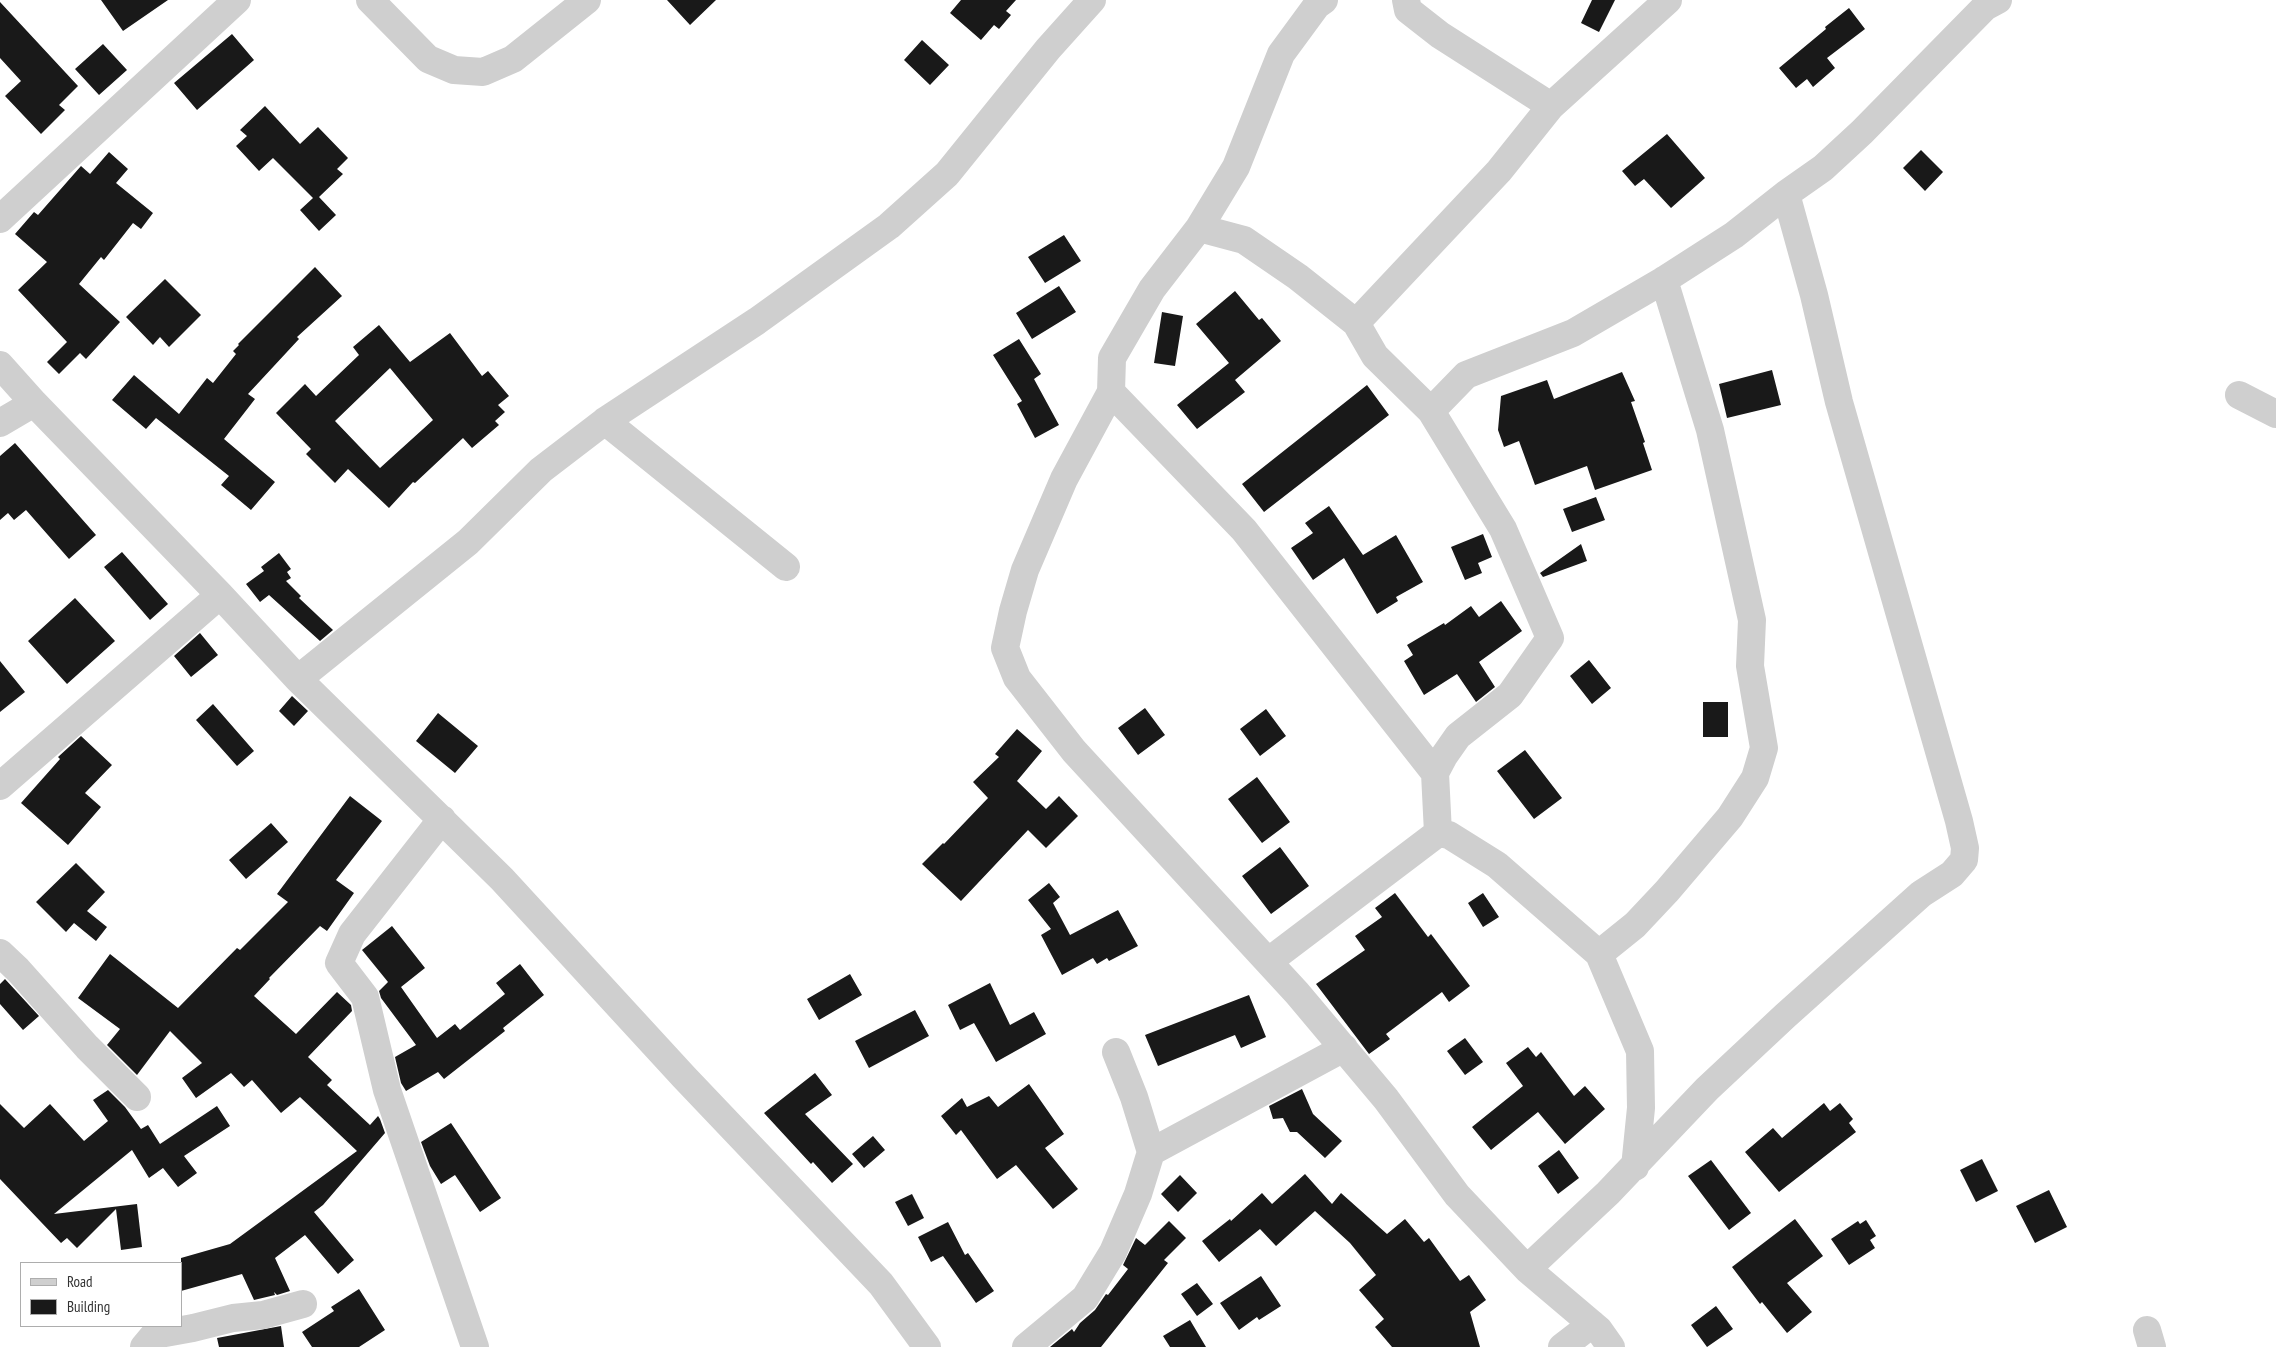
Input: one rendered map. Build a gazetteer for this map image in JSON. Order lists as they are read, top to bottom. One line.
{"legend":["Road","Building"]}
